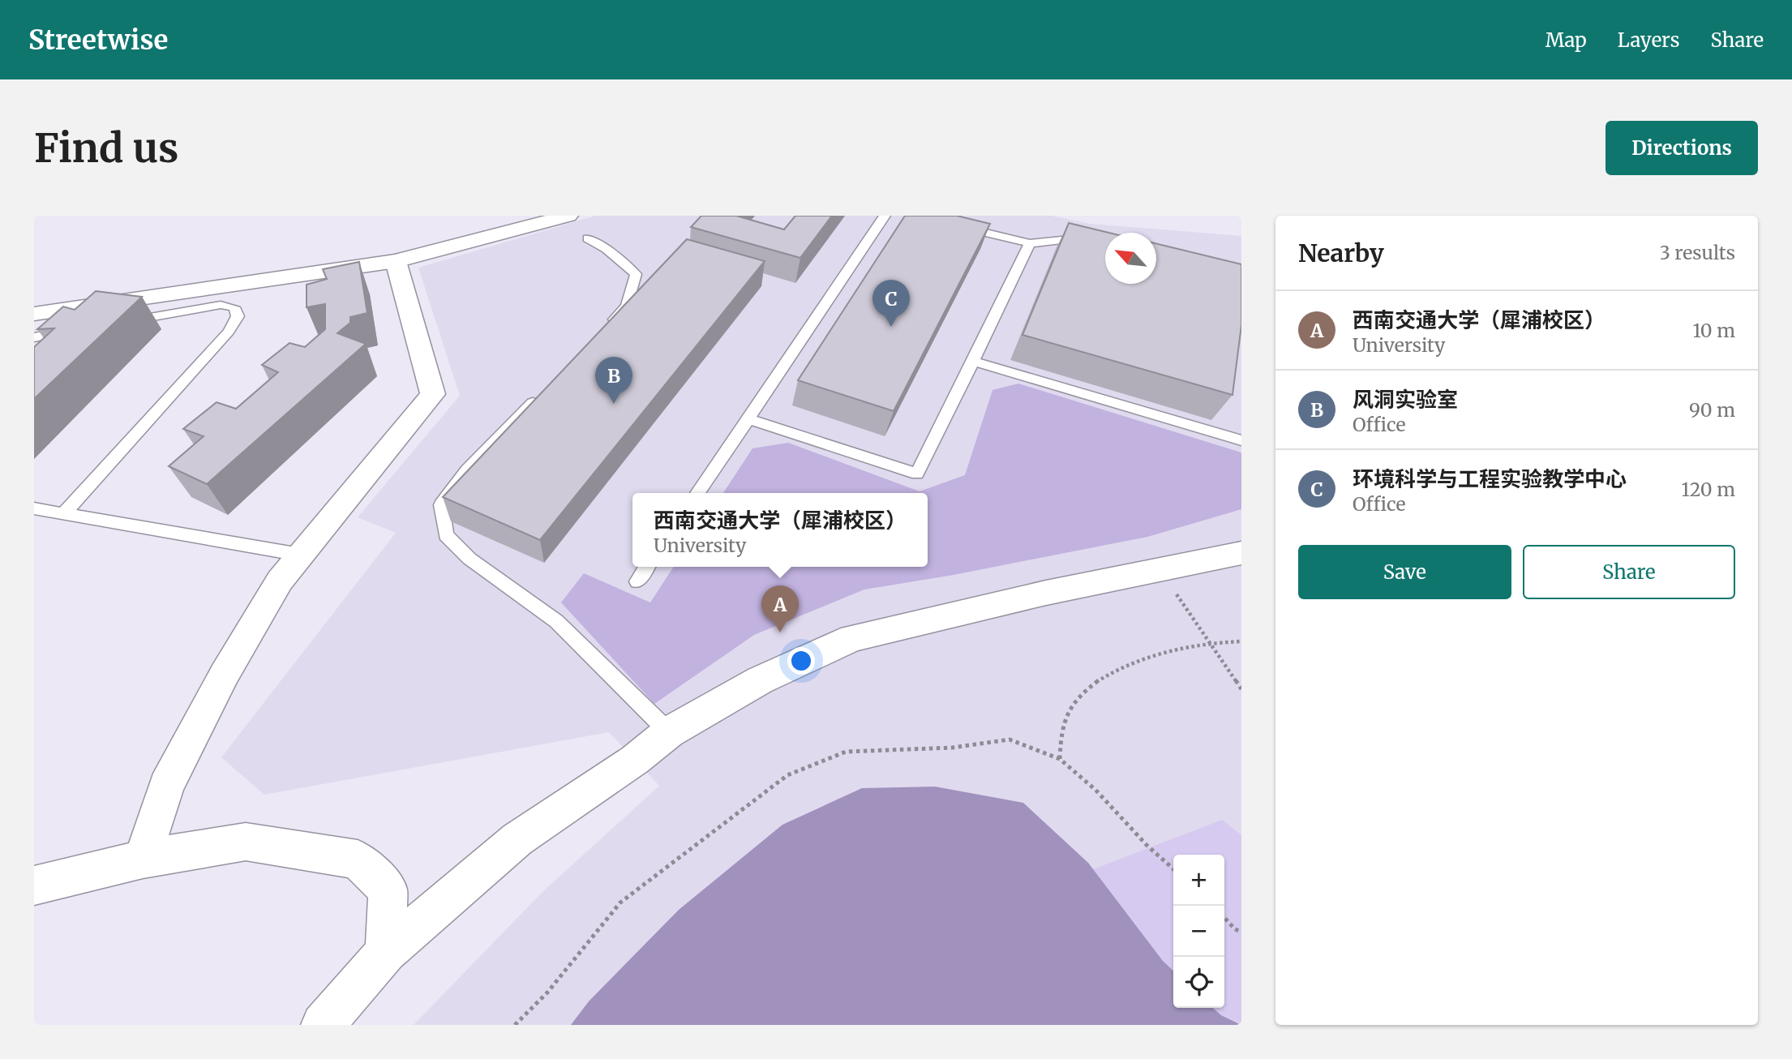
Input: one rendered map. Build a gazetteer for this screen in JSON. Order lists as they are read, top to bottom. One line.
{"north":"top left","page":{"header":"Streetwise","nav":["Map","Layers","Share"],"buttons":["Directions",["Save","Share"]],"title":"Find us","heading":["Nearby","3 results"],"pins":["C","B","A"],"list":[{"mark":"A","name":"西南交通大学（犀浦校区）","note":"University","value":"10 m"},{"mark":"B","name":"风洞实验室","note":"Office","value":"90 m"},{"mark":"C","name":"环境科学与工程实验教学中心","note":"Office","value":"120 m"}],"popup":["西南交通大学（犀浦校区）","University"],"map_buttons":["+","−"]}}
